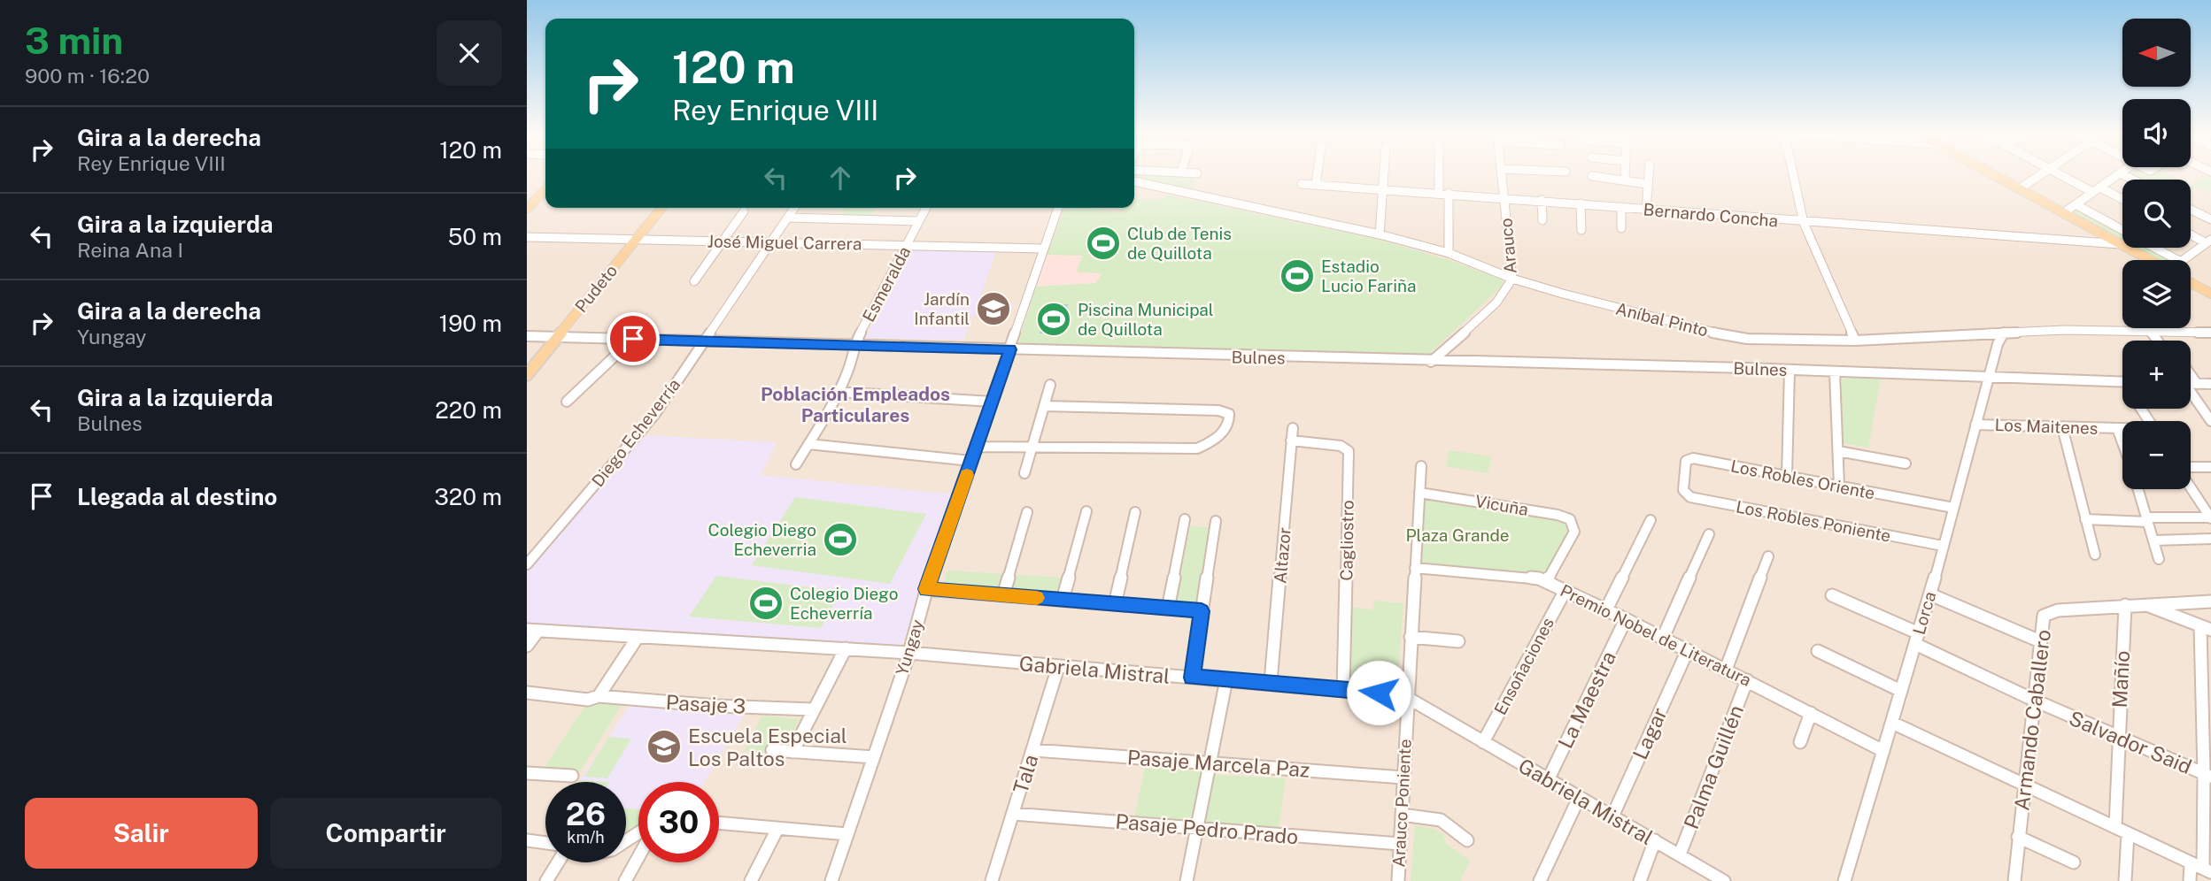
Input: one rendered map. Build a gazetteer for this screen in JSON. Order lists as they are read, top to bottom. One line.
{"streets":{"main road":["Pudeto"],"street":["Bernardo Concha","José Miguel Carrera","Arauco","Esmeralda","Aníbal Pinto","Bulnes","Los Maitenes","Diego Echeverría","Los Robles Oriente","Vicuña","Los Robles Poniente","Cagliostro","Altazor","Lorca","Premio Nobel de Literatura","Yungay","Ensoñaciones","Gabriela Mistral","Mañío","La Maestra","Pasaje 3","Armando Caballero","Lagar","Salvador Said","Pasaje Marcela Paz","Palma Guillén","Tala","Arauco Poniente","Pasaje Pedro Prado"]},"crossings":[["Bernardo Concha","Arauco"],["José Miguel Carrera","Esmeralda"],["José Miguel Carrera","Pudeto"],["José Miguel Carrera","Diego Echeverría"],["José Miguel Carrera","Yungay"],["Arauco","Aníbal Pinto"],["Arauco","Bulnes"],["Esmeralda","Bulnes"],["Pudeto","Bulnes"],["Aníbal Pinto","Lorca"],["Bulnes","Diego Echeverría"],["Bulnes","Lorca"],["Bulnes","Yungay"],["Los Maitenes","Lorca"],["Los Robles Oriente","Los Robles Poniente"],["Los Robles Oriente","Lorca"],["Vicuña","Premio Nobel de Literatura"],["Vicuña","Arauco Poniente"],["Los Robles Poniente","Lorca"],["Cagliostro","Altazor"],["Cagliostro","Gabriela Mistral"],["Altazor","Gabriela Mistral"],["Lorca","Premio Nobel de Literatura"],["Lorca","Salvador Said"],["Premio Nobel de Literatura","Ensoñaciones"],["Premio Nobel de Literatura","La Maestra"],["Premio Nobel de Literatura","Lagar"],["Premio Nobel de Literatura","Palma Guillén"],["Premio Nobel de Literatura","Arauco Poniente"],["Yungay","Gabriela Mistral"],["Ensoñaciones","Gabriela Mistral"],["Gabriela Mistral","La Maestra"],["Gabriela Mistral","Lagar"],["Gabriela Mistral","Palma Guillén"],["Gabriela Mistral","Tala"],["Gabriela Mistral","Arauco Poniente"],["Mañío","Armando Caballero"],["Mañío","Salvador Said"],["Armando Caballero","Salvador Said"],["Pasaje Marcela Paz","Tala"],["Pasaje Marcela Paz","Arauco Poniente"],["Tala","Pasaje Pedro Prado"],["Arauco Poniente","Pasaje Pedro Prado"]],"districts":["Población Empleados Particulares"],"parks":["Plaza Grande"],"places":{"sports":["Club de Tenis de Quillota","Estadio Lucio Fariña","Piscina Municipal de Quillota","Colegio Diego Echeverria","Colegio Diego Echeverría"],"school or university":["Jardín Infantil","Escuela Especial Los Paltos"]},"north":"left","page":{"heading":["3 min","900 m · 16:20"],"map_buttons":["+","−"],"turn":["120 m","Rey Enrique VIII"],"list":[{"name":"Gira a la derecha","note":"Rey Enrique VIII","value":"120 m"},{"name":"Gira a la izquierda","note":"Reina Ana I","value":"50 m"},{"name":"Gira a la derecha","note":"Yungay","value":"190 m"},{"name":"Gira a la izquierda","note":"Bulnes","value":"220 m"},{"name":"Llegada al destino","value":"320 m"}],"speed":"26 km/h","limit":"30","buttons":["Salir","Compartir"]}}
